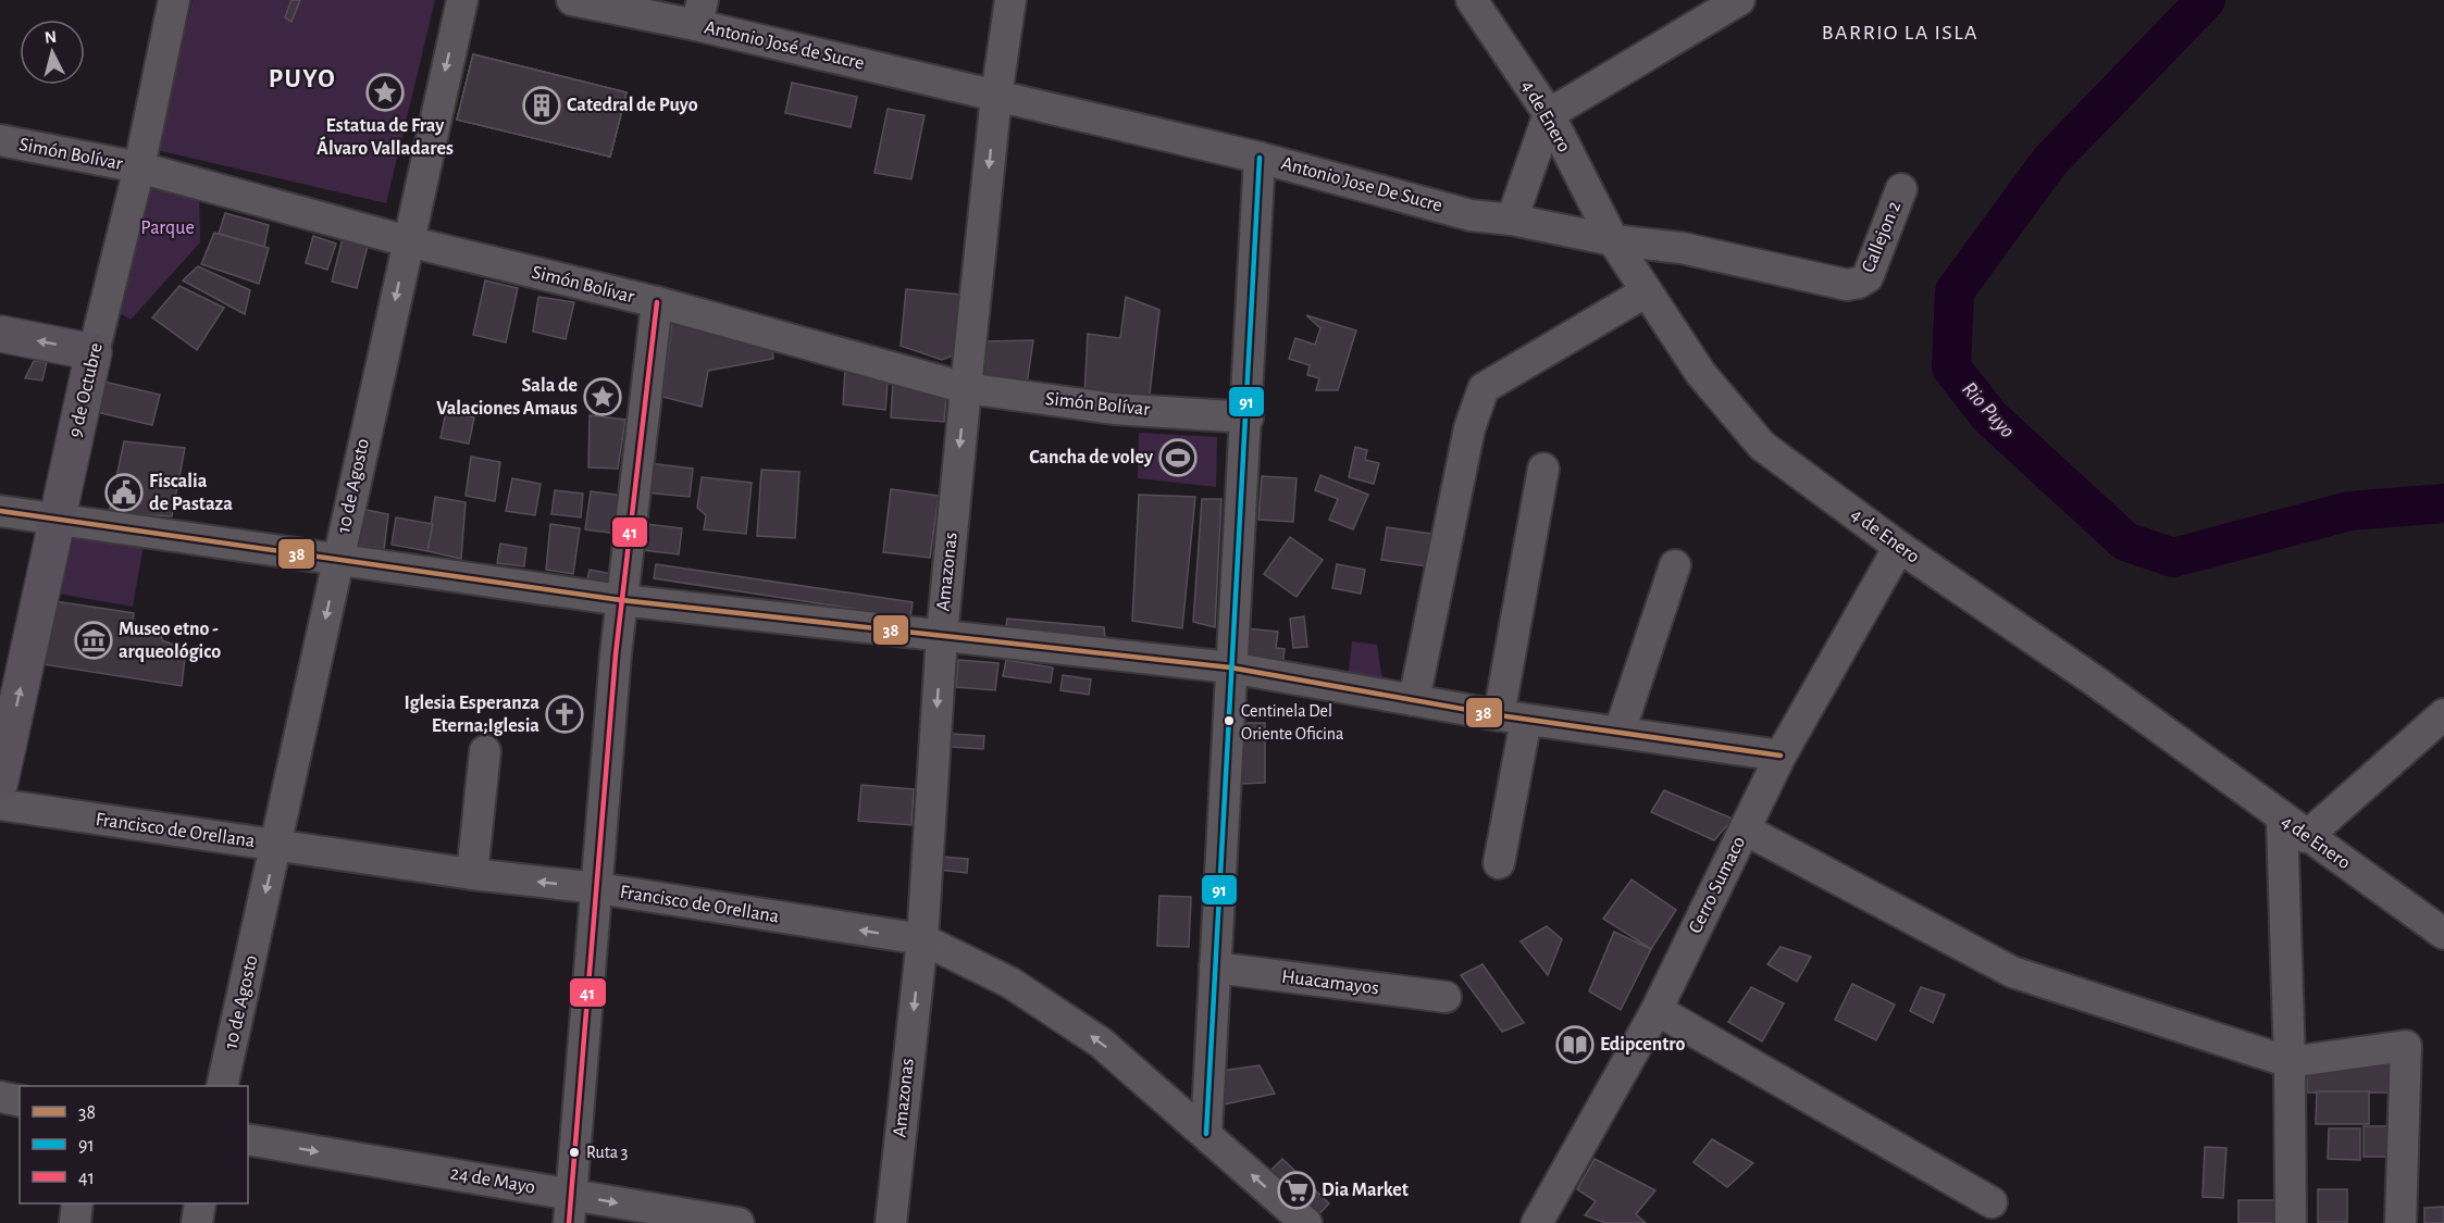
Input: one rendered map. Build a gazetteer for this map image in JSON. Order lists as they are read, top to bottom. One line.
{"streets":{"main road":["9 de Octubre"],"street":["Antonio José de Sucre","4 de Enero","Simón Bolívar","Antonio Jose De Sucre","Callejon 2","10 de Agosto","Amazonas","Francisco de Orellana","Cerro Sumaco","Huacamayos","24 de Mayo"]},"crossings":[["Antonio José de Sucre","Antonio Jose De Sucre"],["Antonio José de Sucre","Amazonas"],["4 de Enero","Antonio Jose De Sucre"],["4 de Enero","Cerro Sumaco"],["Simón Bolívar","9 de Octubre"],["Simón Bolívar","10 de Agosto"],["Simón Bolívar","Amazonas"],["Antonio Jose De Sucre","Callejon 2"],["Antonio Jose De Sucre","Amazonas"],["10 de Agosto","Francisco de Orellana"],["Amazonas","Francisco de Orellana"]],"one_way":["Amazonas","Francisco de Orellana","24 de Mayo"],"districts":["BARRIO LA ISLA","PUYO"],"water":["Rio Puyo"],"parks":["Parque"],"places":{"place":["Estatua de Fray Álvaro Valladares","Sala de Valaciones Amaus"],"building":["Catedral de Puyo"],"sports":["Cancha de voley"],"public building":["Fiscalia de Pastaza"],"museum":["Museo etno - arqueológico"],"church":["Iglesia Esperanza Eterna;Iglesia"],"other":["Centinela Del Oriente Oficina","Ruta 3"],"library":["Edipcentro"],"supermarket":["Dia Market"]},"lines":["transit line 91","transit line 41","transit line 38"],"legend":["38","91","41"],"north":"top"}
